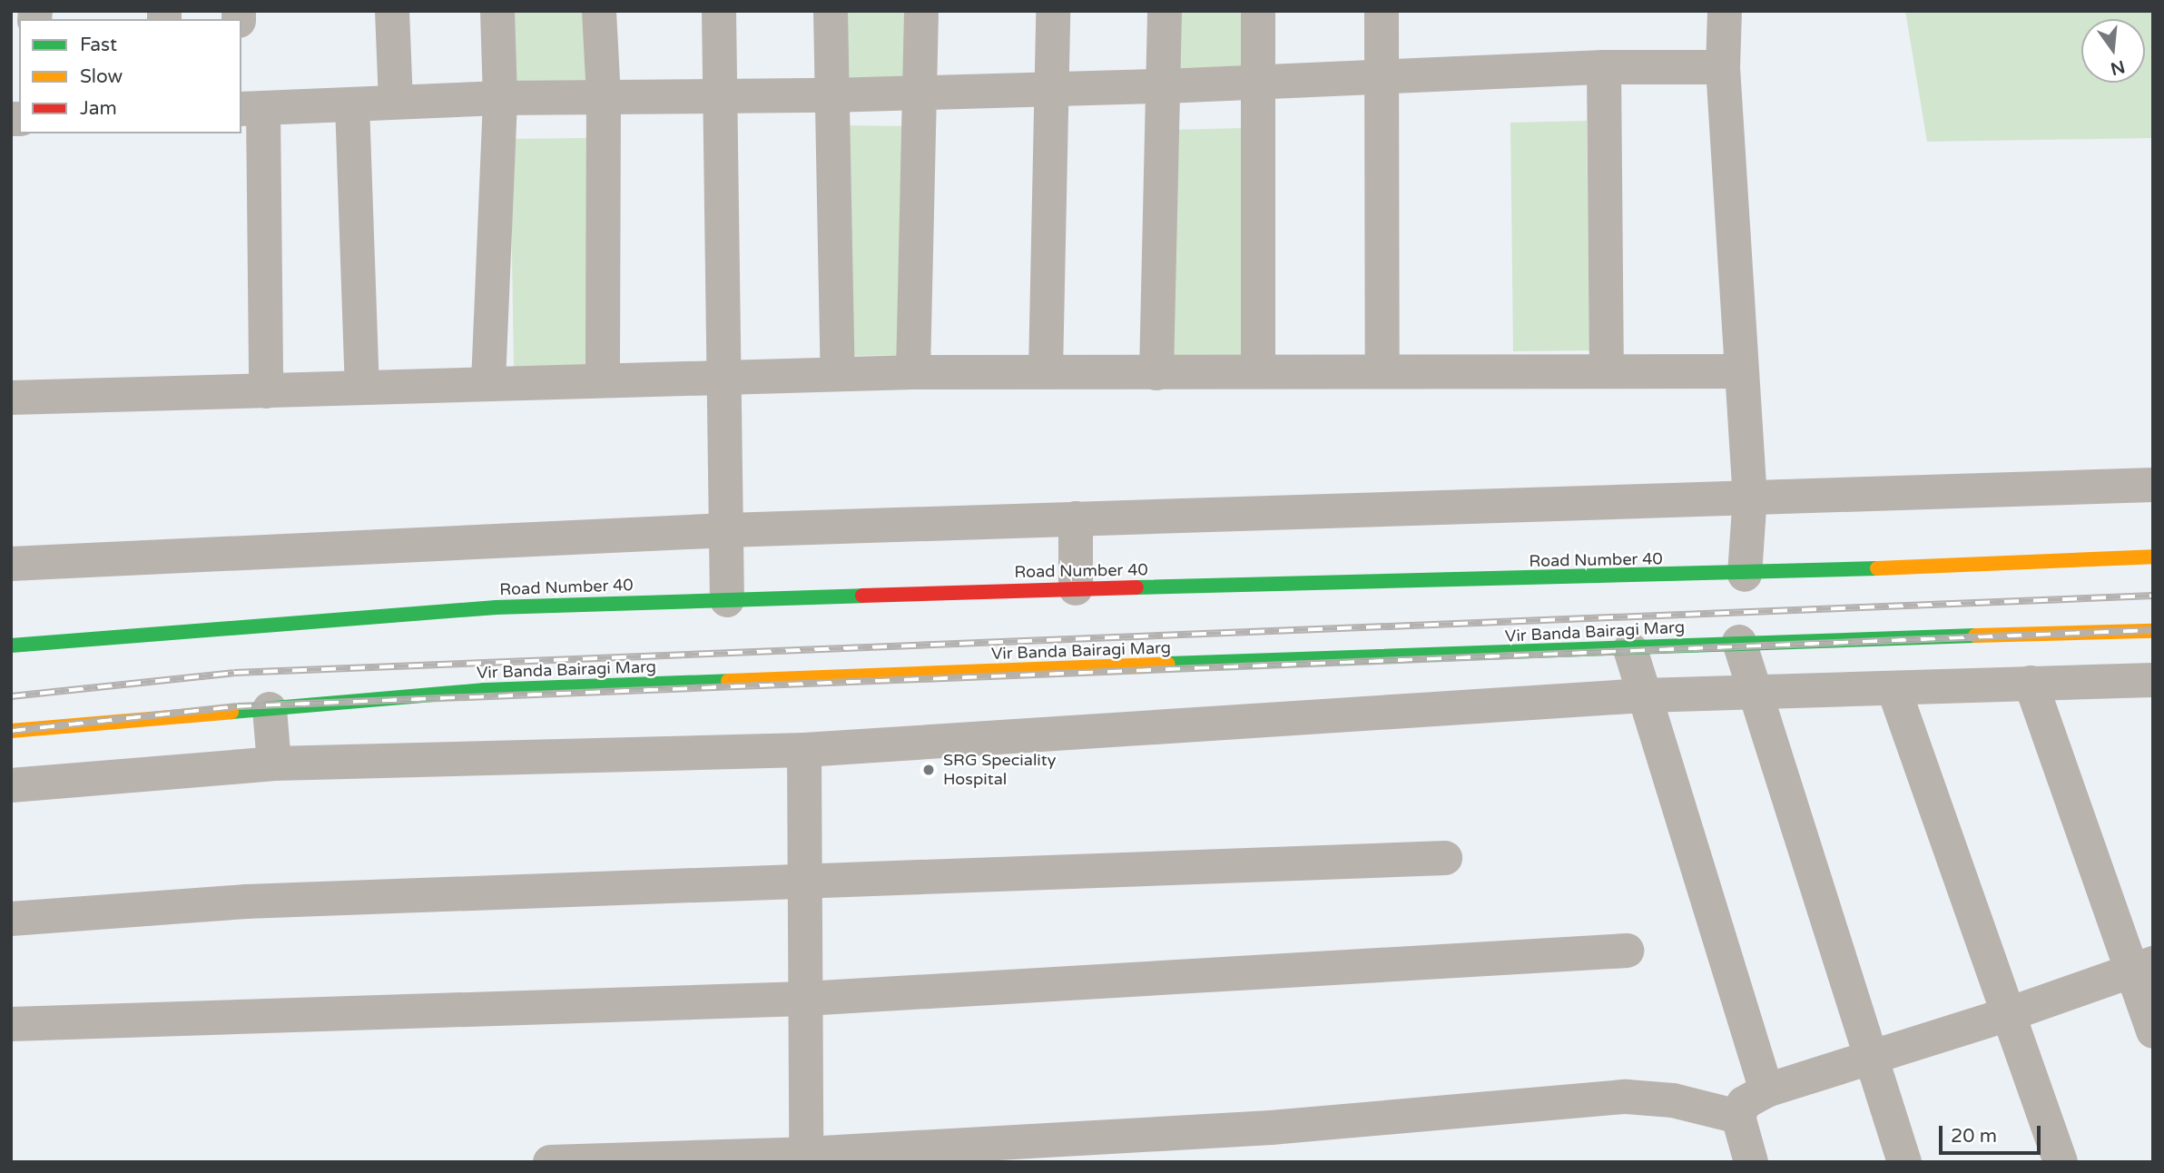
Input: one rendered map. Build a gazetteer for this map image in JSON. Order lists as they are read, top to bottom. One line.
{"streets":{"main road":["Road Number 40","Vir Banda Bairagi Marg"]},"places":["SRG Speciality Hospital"],"legend":["Fast","Slow","Jam"],"scale_bar":"20 m","north":"bottom"}
